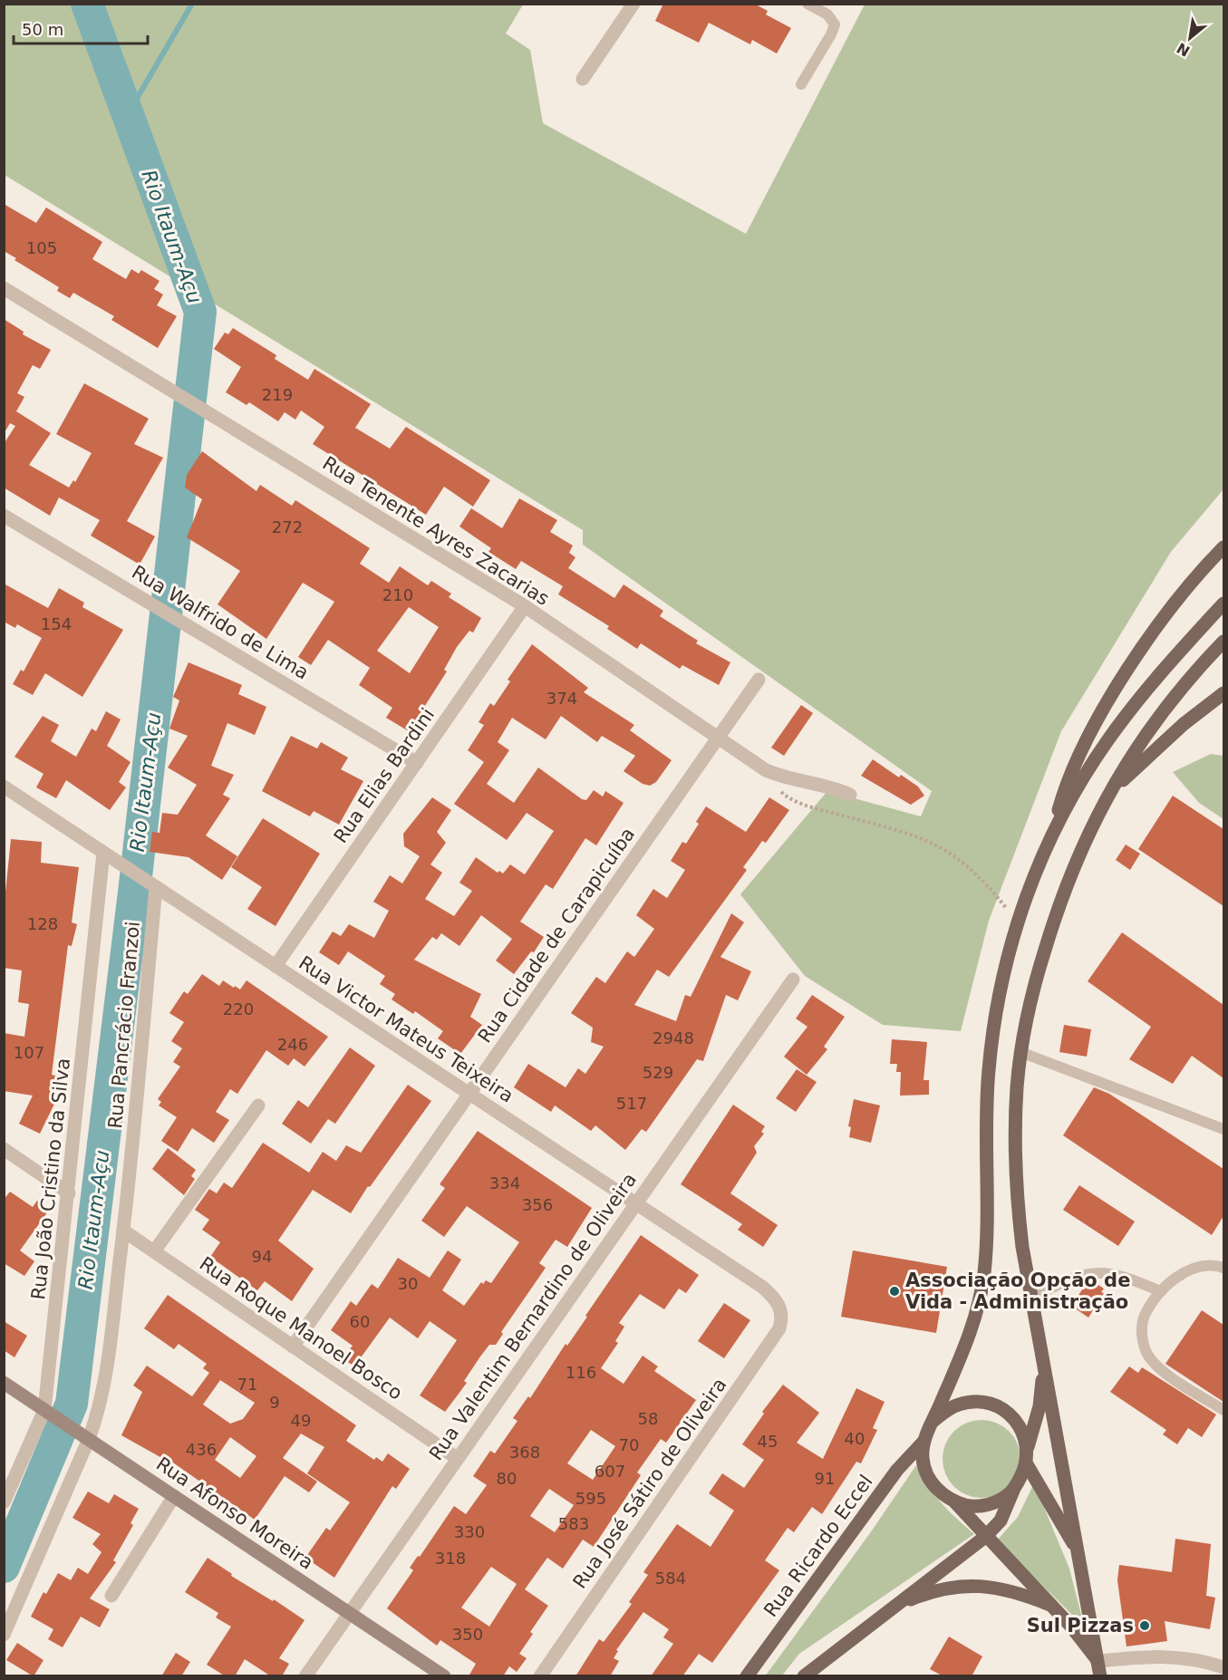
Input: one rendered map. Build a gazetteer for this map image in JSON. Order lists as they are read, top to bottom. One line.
{"streets":{"main road":["Rua Ricardo Eccel"],"street":["Rua Tenente Ayres Zacarias","Rua Walfrido de Lima","Rua Elias Bardini","Rua Cidade de Carapicuíba","Rua Pancrácio Franzoi","Rua Victor Mateus Teixeira","Rua João Cristino da Silva","Rua Valentim Bernardino de Oliveira","Rua Roque Manoel Bosco","Rua José Sátiro de Oliveira","Rua Afonso Moreira"]},"crossings":[["Rua Tenente Ayres Zacarias","Rua Elias Bardini"],["Rua Tenente Ayres Zacarias","Rua Cidade de Carapicuíba"],["Rua Walfrido de Lima","Rua Elias Bardini"],["Rua Elias Bardini","Rua Victor Mateus Teixeira"],["Rua Cidade de Carapicuíba","Rua Victor Mateus Teixeira"],["Rua Cidade de Carapicuíba","Rua Roque Manoel Bosco"],["Rua Pancrácio Franzoi","Rua Victor Mateus Teixeira"],["Rua Pancrácio Franzoi","Rua Roque Manoel Bosco"],["Rua Pancrácio Franzoi","Rua Afonso Moreira"],["Rua Victor Mateus Teixeira","Rua João Cristino da Silva"],["Rua Victor Mateus Teixeira","Rua Valentim Bernardino de Oliveira"],["Rua Victor Mateus Teixeira","Rua José Sátiro de Oliveira"],["Rua João Cristino da Silva","Rua Afonso Moreira"],["Rua Valentim Bernardino de Oliveira","Rua Roque Manoel Bosco"],["Rua Valentim Bernardino de Oliveira","Rua Afonso Moreira"]],"water":["Rio Itaum-Açu"],"places":["Associação Opção de Vida - Administração","Sul Pizzas"],"house_numbers":["105","219","272","210","154","374","128","220","2948","246","107","529","517","334","356","94","30","60","116","71","9","58","49","40","45","70","436","368","607","80","91","595","583","330","318","584","350"],"scale_bar":"50 m","north":"bottom left"}
